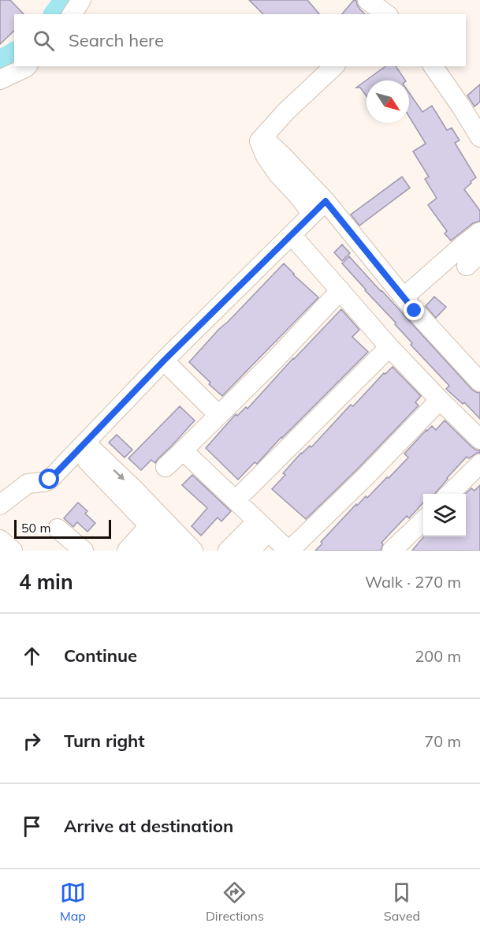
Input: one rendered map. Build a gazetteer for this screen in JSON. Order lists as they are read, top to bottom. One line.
{"scale_bar":"50 m","north":"bottom right","page":{"search":"Search here","scale":"50 m","heading":["4 min","Walk · 270 m"],"list":[["Continue","200 m"],["Turn right","70 m"],"Arrive at destination"],"nav":["Map","Directions","Saved"]}}
